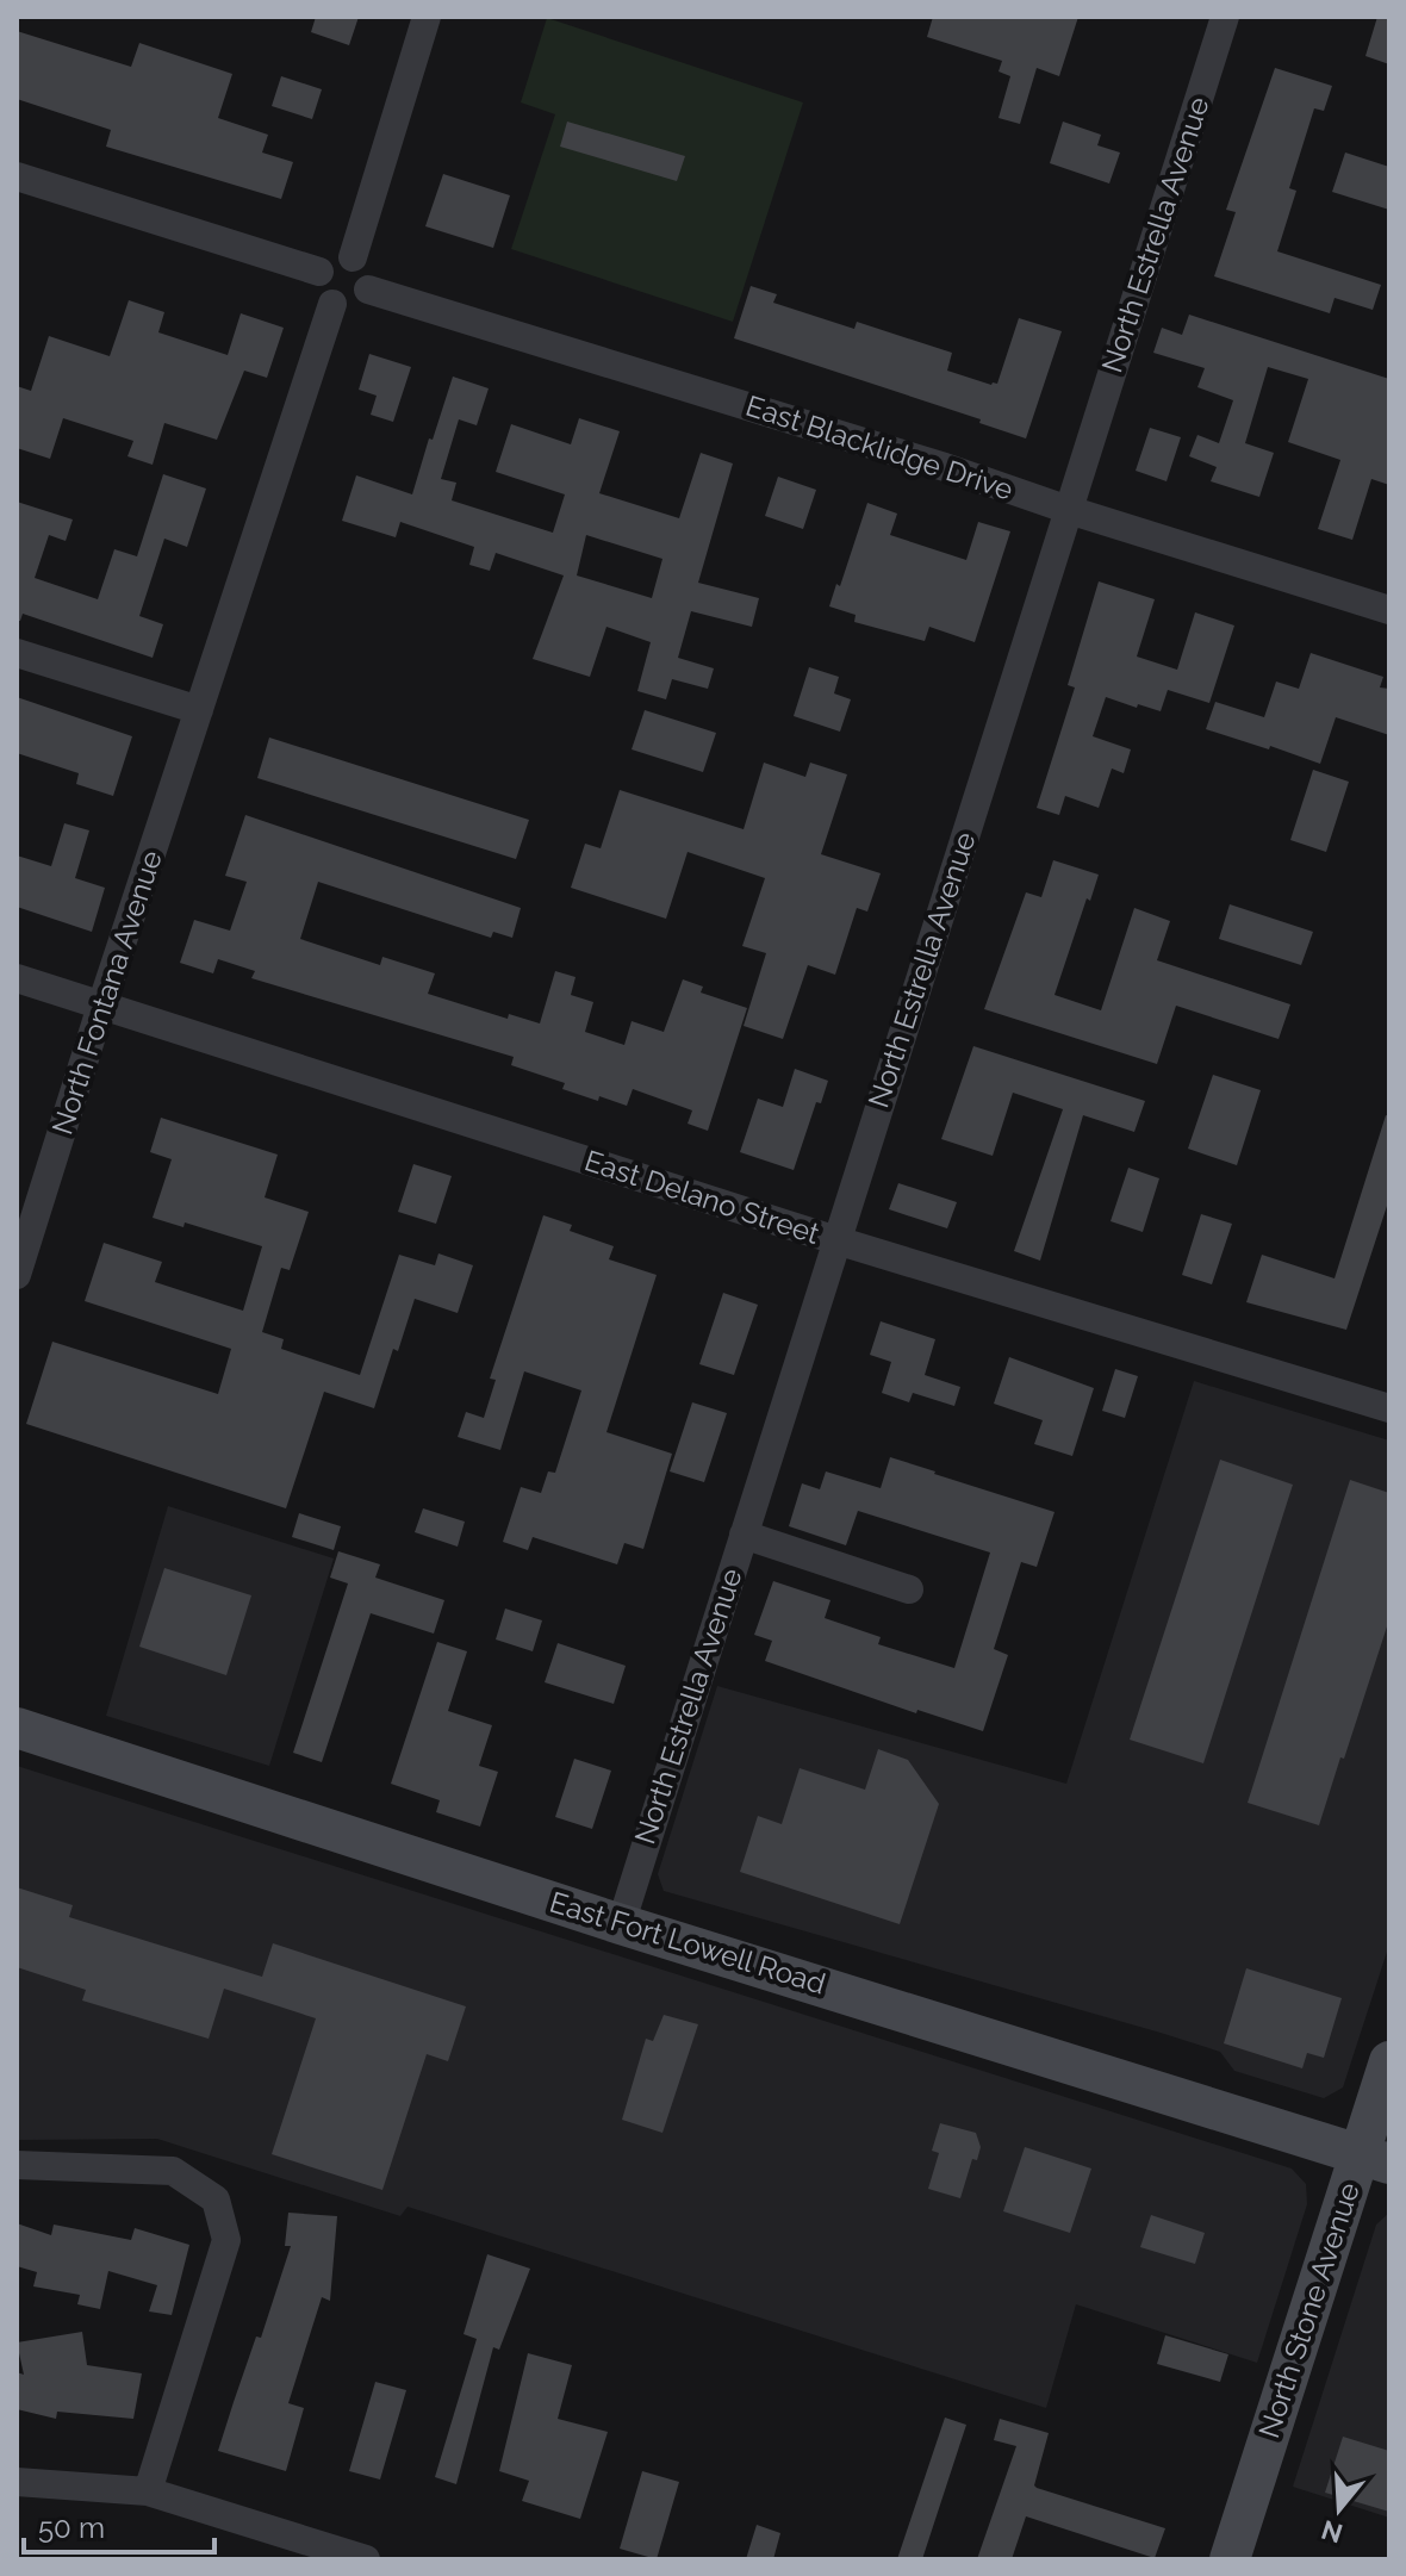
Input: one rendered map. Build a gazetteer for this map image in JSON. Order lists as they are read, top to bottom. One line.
{"streets":{"main road":["East Fort Lowell Road","North Stone Avenue"],"street":["North Estrella Avenue","East Blacklidge Drive","North Fontana Avenue","East Delano Street"]},"crossings":[["North Estrella Avenue","East Blacklidge Drive"],["North Estrella Avenue","East Delano Street"],["North Estrella Avenue","East Fort Lowell Road"],["East Blacklidge Drive","North Fontana Avenue"],["North Fontana Avenue","East Delano Street"],["East Fort Lowell Road","North Stone Avenue"]],"scale_bar":"50 m","north":"bottom"}
